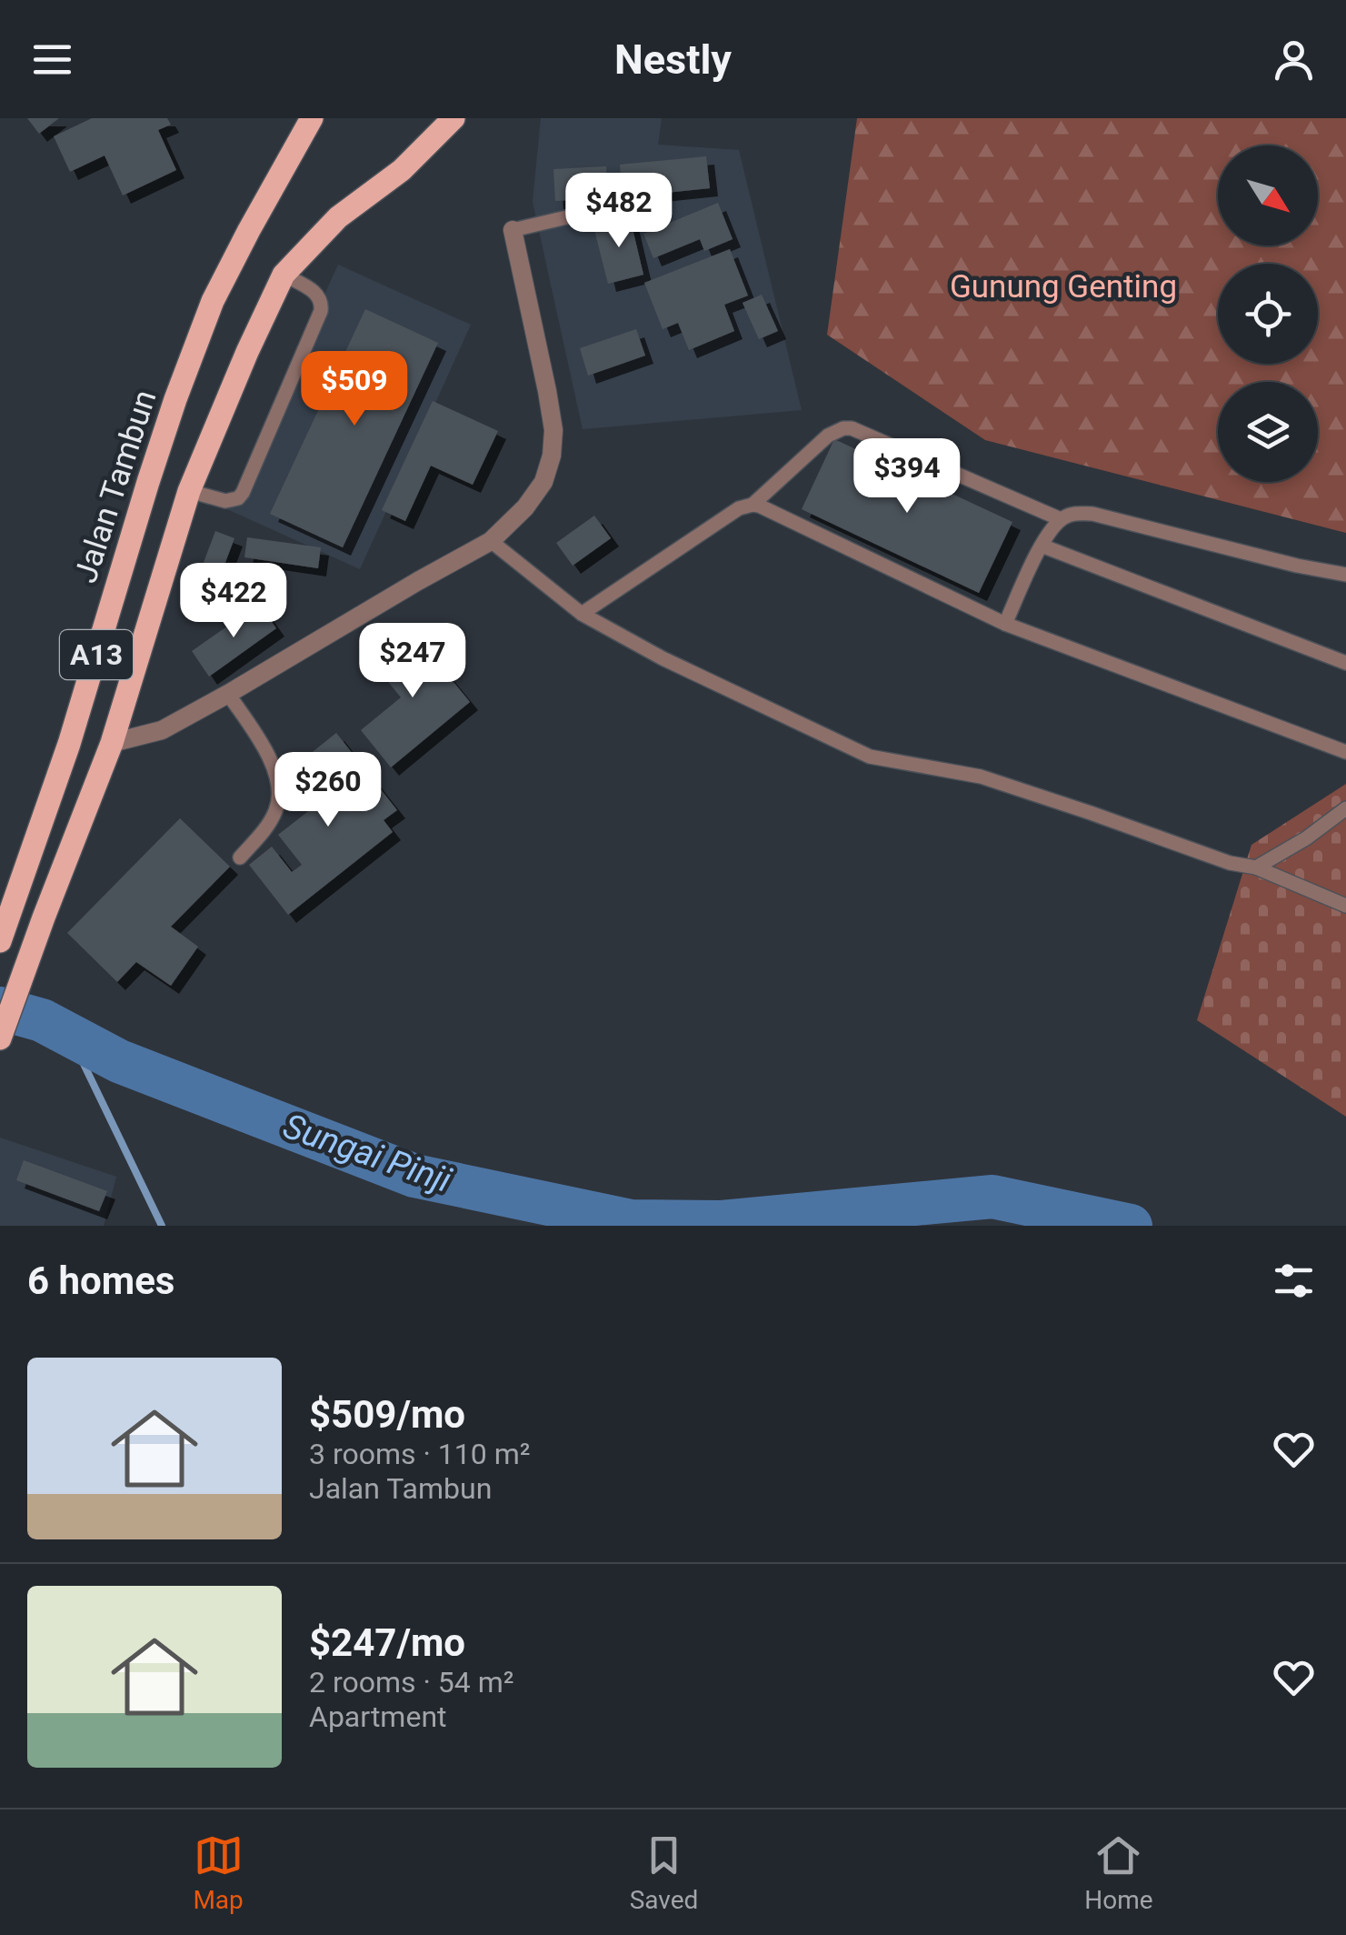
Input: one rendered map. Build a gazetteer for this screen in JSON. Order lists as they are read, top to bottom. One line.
{"streets":{"main road":["Jalan Tambun","A13"]},"water":["Sungai Pinji"],"parks":["Gunung Genting"],"north":"bottom right","page":{"header":"Nestly","price":["$482","$509","$394","$422","$247","$260"],"heading":"6 homes","list":[{"name":"$509/mo","note":"3 rooms · 110 m² · Jalan Tambun"},{"name":"$247/mo","note":"2 rooms · 54 m² · Apartment"}],"tabs":["Map","Saved","Home"]}}
